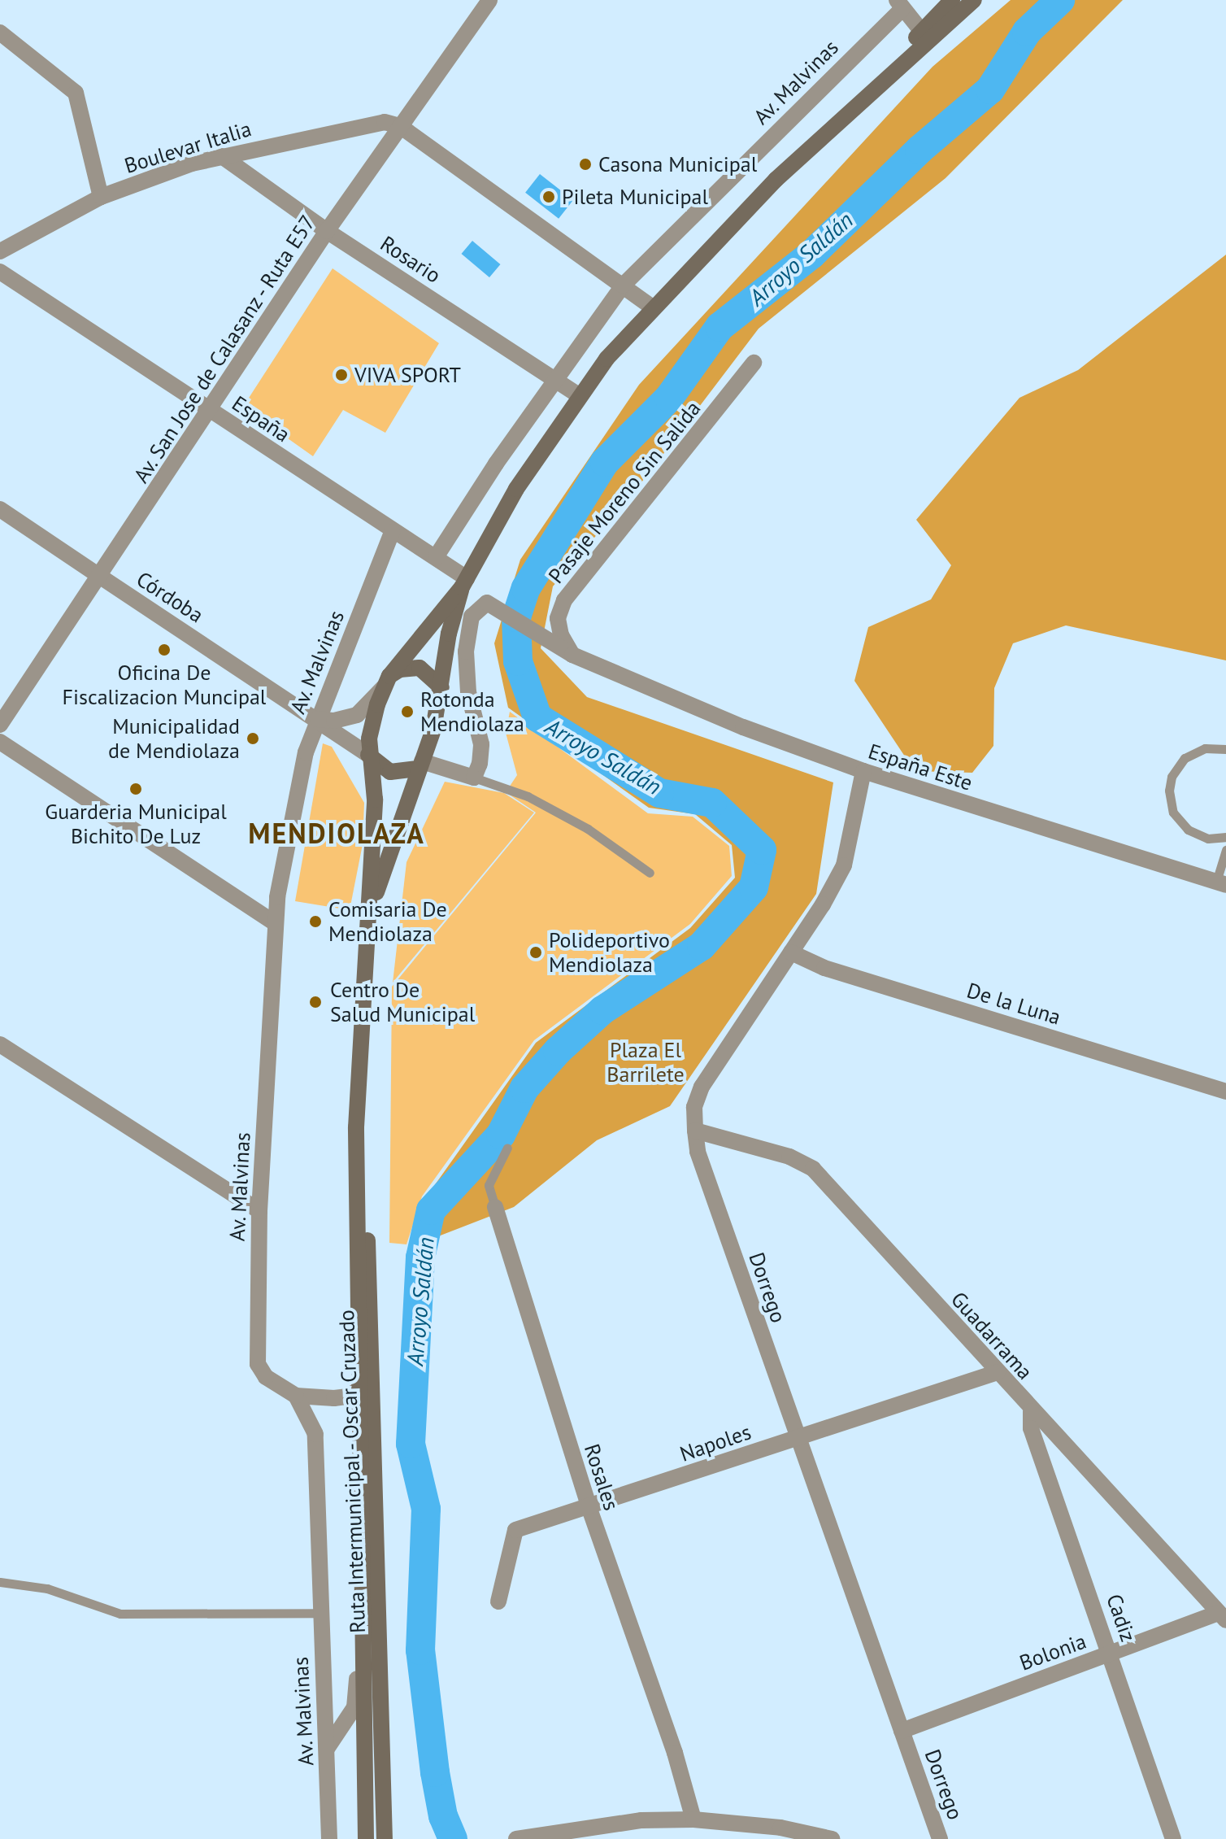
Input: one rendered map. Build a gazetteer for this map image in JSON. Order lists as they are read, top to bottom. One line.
{"streets":{"main road":["Ruta Intermunicipal - Oscar Cruzado"],"street":["Av. Malvinas","Boulevar Italia","Rosario","Av. San Jose de Calasanz - Ruta E57","España","Pasaje Moreno Sin Salida","Córdoba","España Este","De la Luna","Dorrego","Guadarrama","Napoles","Rosales","Cadiz","Bolonia"]},"crossings":[["Av. Malvinas","Rosario"],["Av. Malvinas","España"],["Av. Malvinas","Córdoba"],["Boulevar Italia","Rosario"],["Boulevar Italia","Av. San Jose de Calasanz - Ruta E57"],["Rosario","Av. San Jose de Calasanz - Ruta E57"],["Rosario","Ruta Intermunicipal - Oscar Cruzado"],["Av. San Jose de Calasanz - Ruta E57","España"],["Av. San Jose de Calasanz - Ruta E57","Córdoba"],["España","Ruta Intermunicipal - Oscar Cruzado"],["Pasaje Moreno Sin Salida","España Este"],["Córdoba","Ruta Intermunicipal - Oscar Cruzado"],["España Este","Dorrego"],["De la Luna","Dorrego"],["Dorrego","Guadarrama"],["Dorrego","Napoles"],["Dorrego","Bolonia"],["Guadarrama","Napoles"],["Guadarrama","Cadiz"],["Guadarrama","Bolonia"],["Napoles","Rosales"],["Cadiz","Bolonia"]],"districts":["MENDIOLAZA"],"water":["Arroyo Saldán"],"parks":["Plaza El Barrilete"],"places":["Casona Municipal","Pileta Municipal","VIVA SPORT","Oficina De Fiscalizacion Muncipal","Rotonda Mendiolaza","Municipalidad de Mendiolaza","Guarderia Municipal Bichito De Luz","Comisaria De Mendiolaza","Polideportivo Mendiolaza","Centro De Salud Municipal"]}
